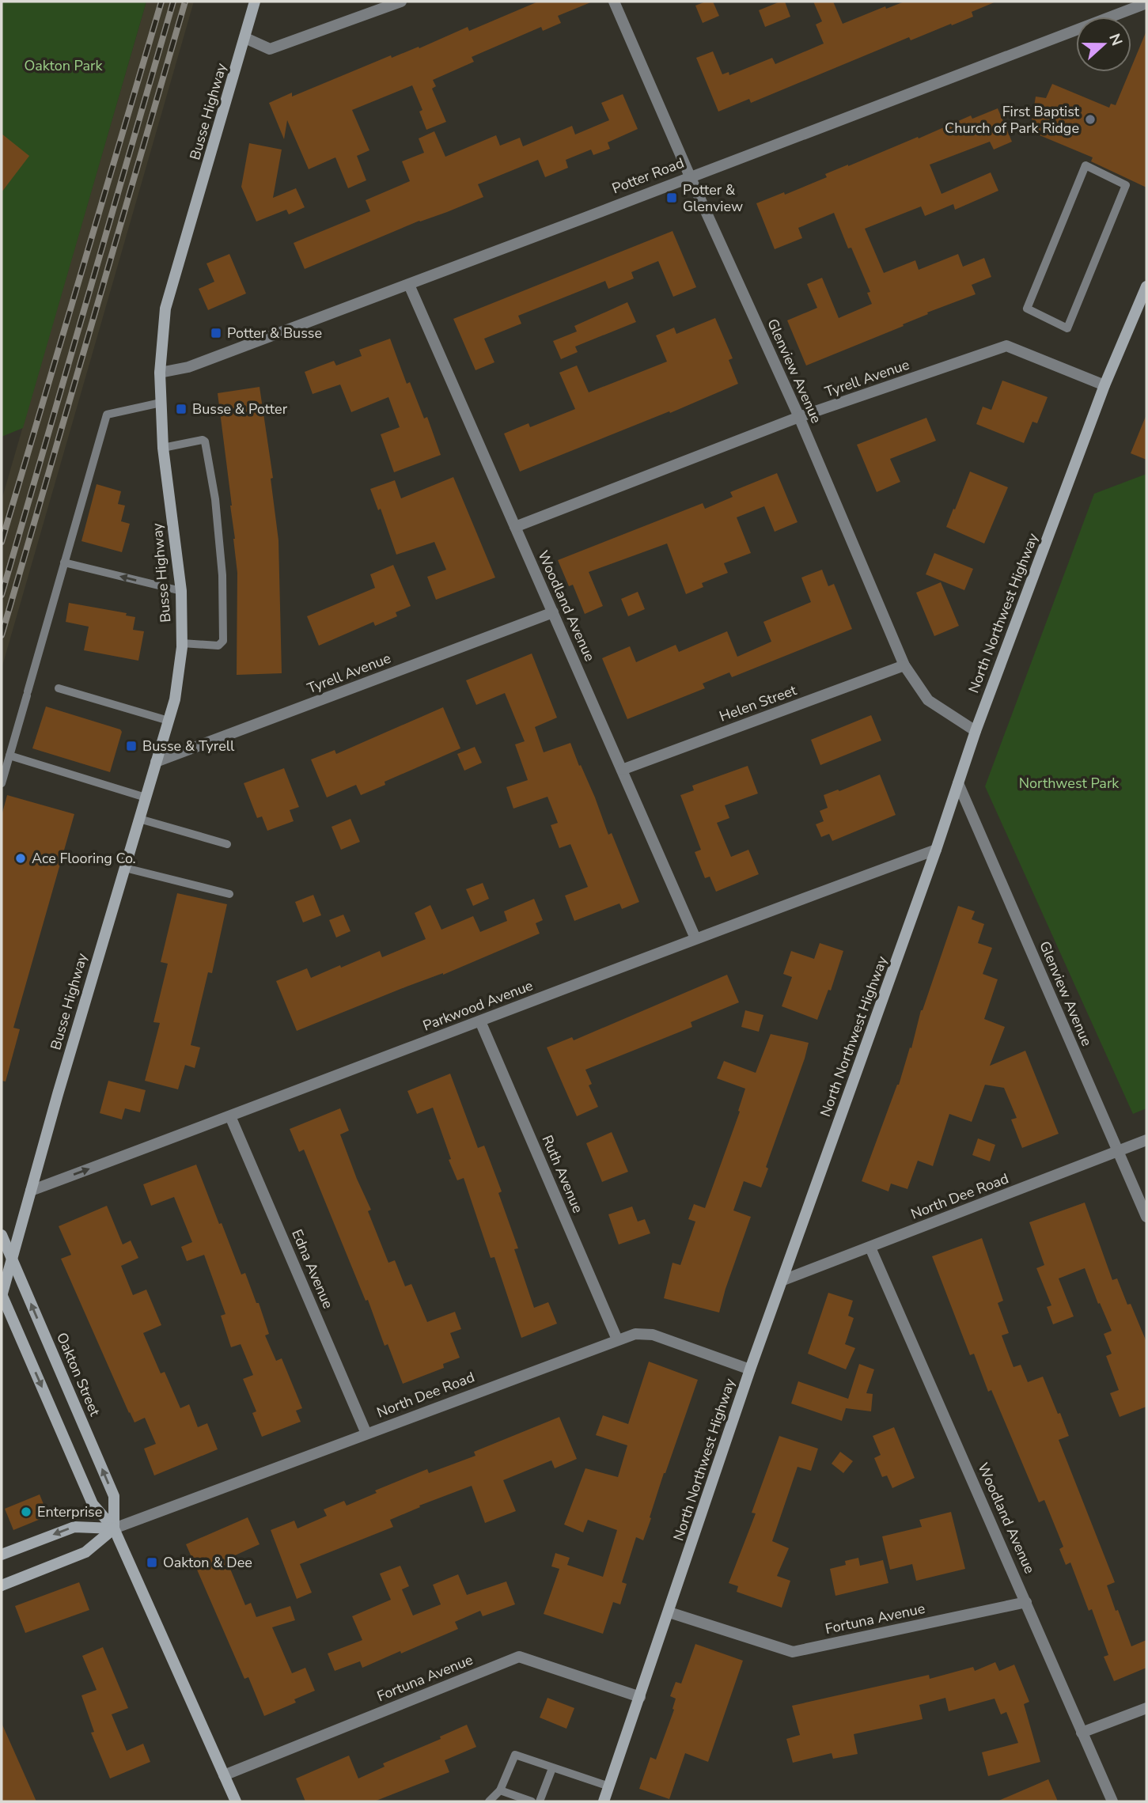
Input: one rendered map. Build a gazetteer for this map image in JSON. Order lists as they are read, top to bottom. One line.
{"streets":{"main road":["Busse Highway","North Northwest Highway","North Dee Road","Oakton Street"],"street":["Potter Road","Glenview Avenue","Tyrell Avenue","Woodland Avenue","Helen Street","Parkwood Avenue","Ruth Avenue","Edna Avenue","Fortuna Avenue"]},"crossings":[["Busse Highway","Potter Road"],["Busse Highway","Tyrell Avenue"],["Busse Highway","Parkwood Avenue"],["Busse Highway","Oakton Street"],["Potter Road","Glenview Avenue"],["Potter Road","Woodland Avenue"],["Glenview Avenue","Tyrell Avenue"],["Glenview Avenue","North Northwest Highway"],["Glenview Avenue","Helen Street"],["Glenview Avenue","North Dee Road"],["Tyrell Avenue","Woodland Avenue"],["Tyrell Avenue","North Northwest Highway"],["Woodland Avenue","Helen Street"],["Woodland Avenue","Parkwood Avenue"],["Woodland Avenue","North Dee Road"],["Woodland Avenue","Fortuna Avenue"],["North Northwest Highway","Parkwood Avenue"],["North Northwest Highway","North Dee Road"],["North Northwest Highway","Fortuna Avenue"],["Parkwood Avenue","Ruth Avenue"],["Parkwood Avenue","Edna Avenue"],["Ruth Avenue","North Dee Road"],["North Dee Road","Edna Avenue"],["North Dee Road","Oakton Street"],["Oakton Street","Fortuna Avenue"]],"parks":["Oakton Park","Northwest Park"],"places":{"other":["First Baptist Church of Park Ridge","Ace Flooring Co.","Enterprise"],"transit":["Potter & Glenview","Potter & Busse","Busse & Potter","Busse & Tyrell","Oakton & Dee"]},"north":"right"}
